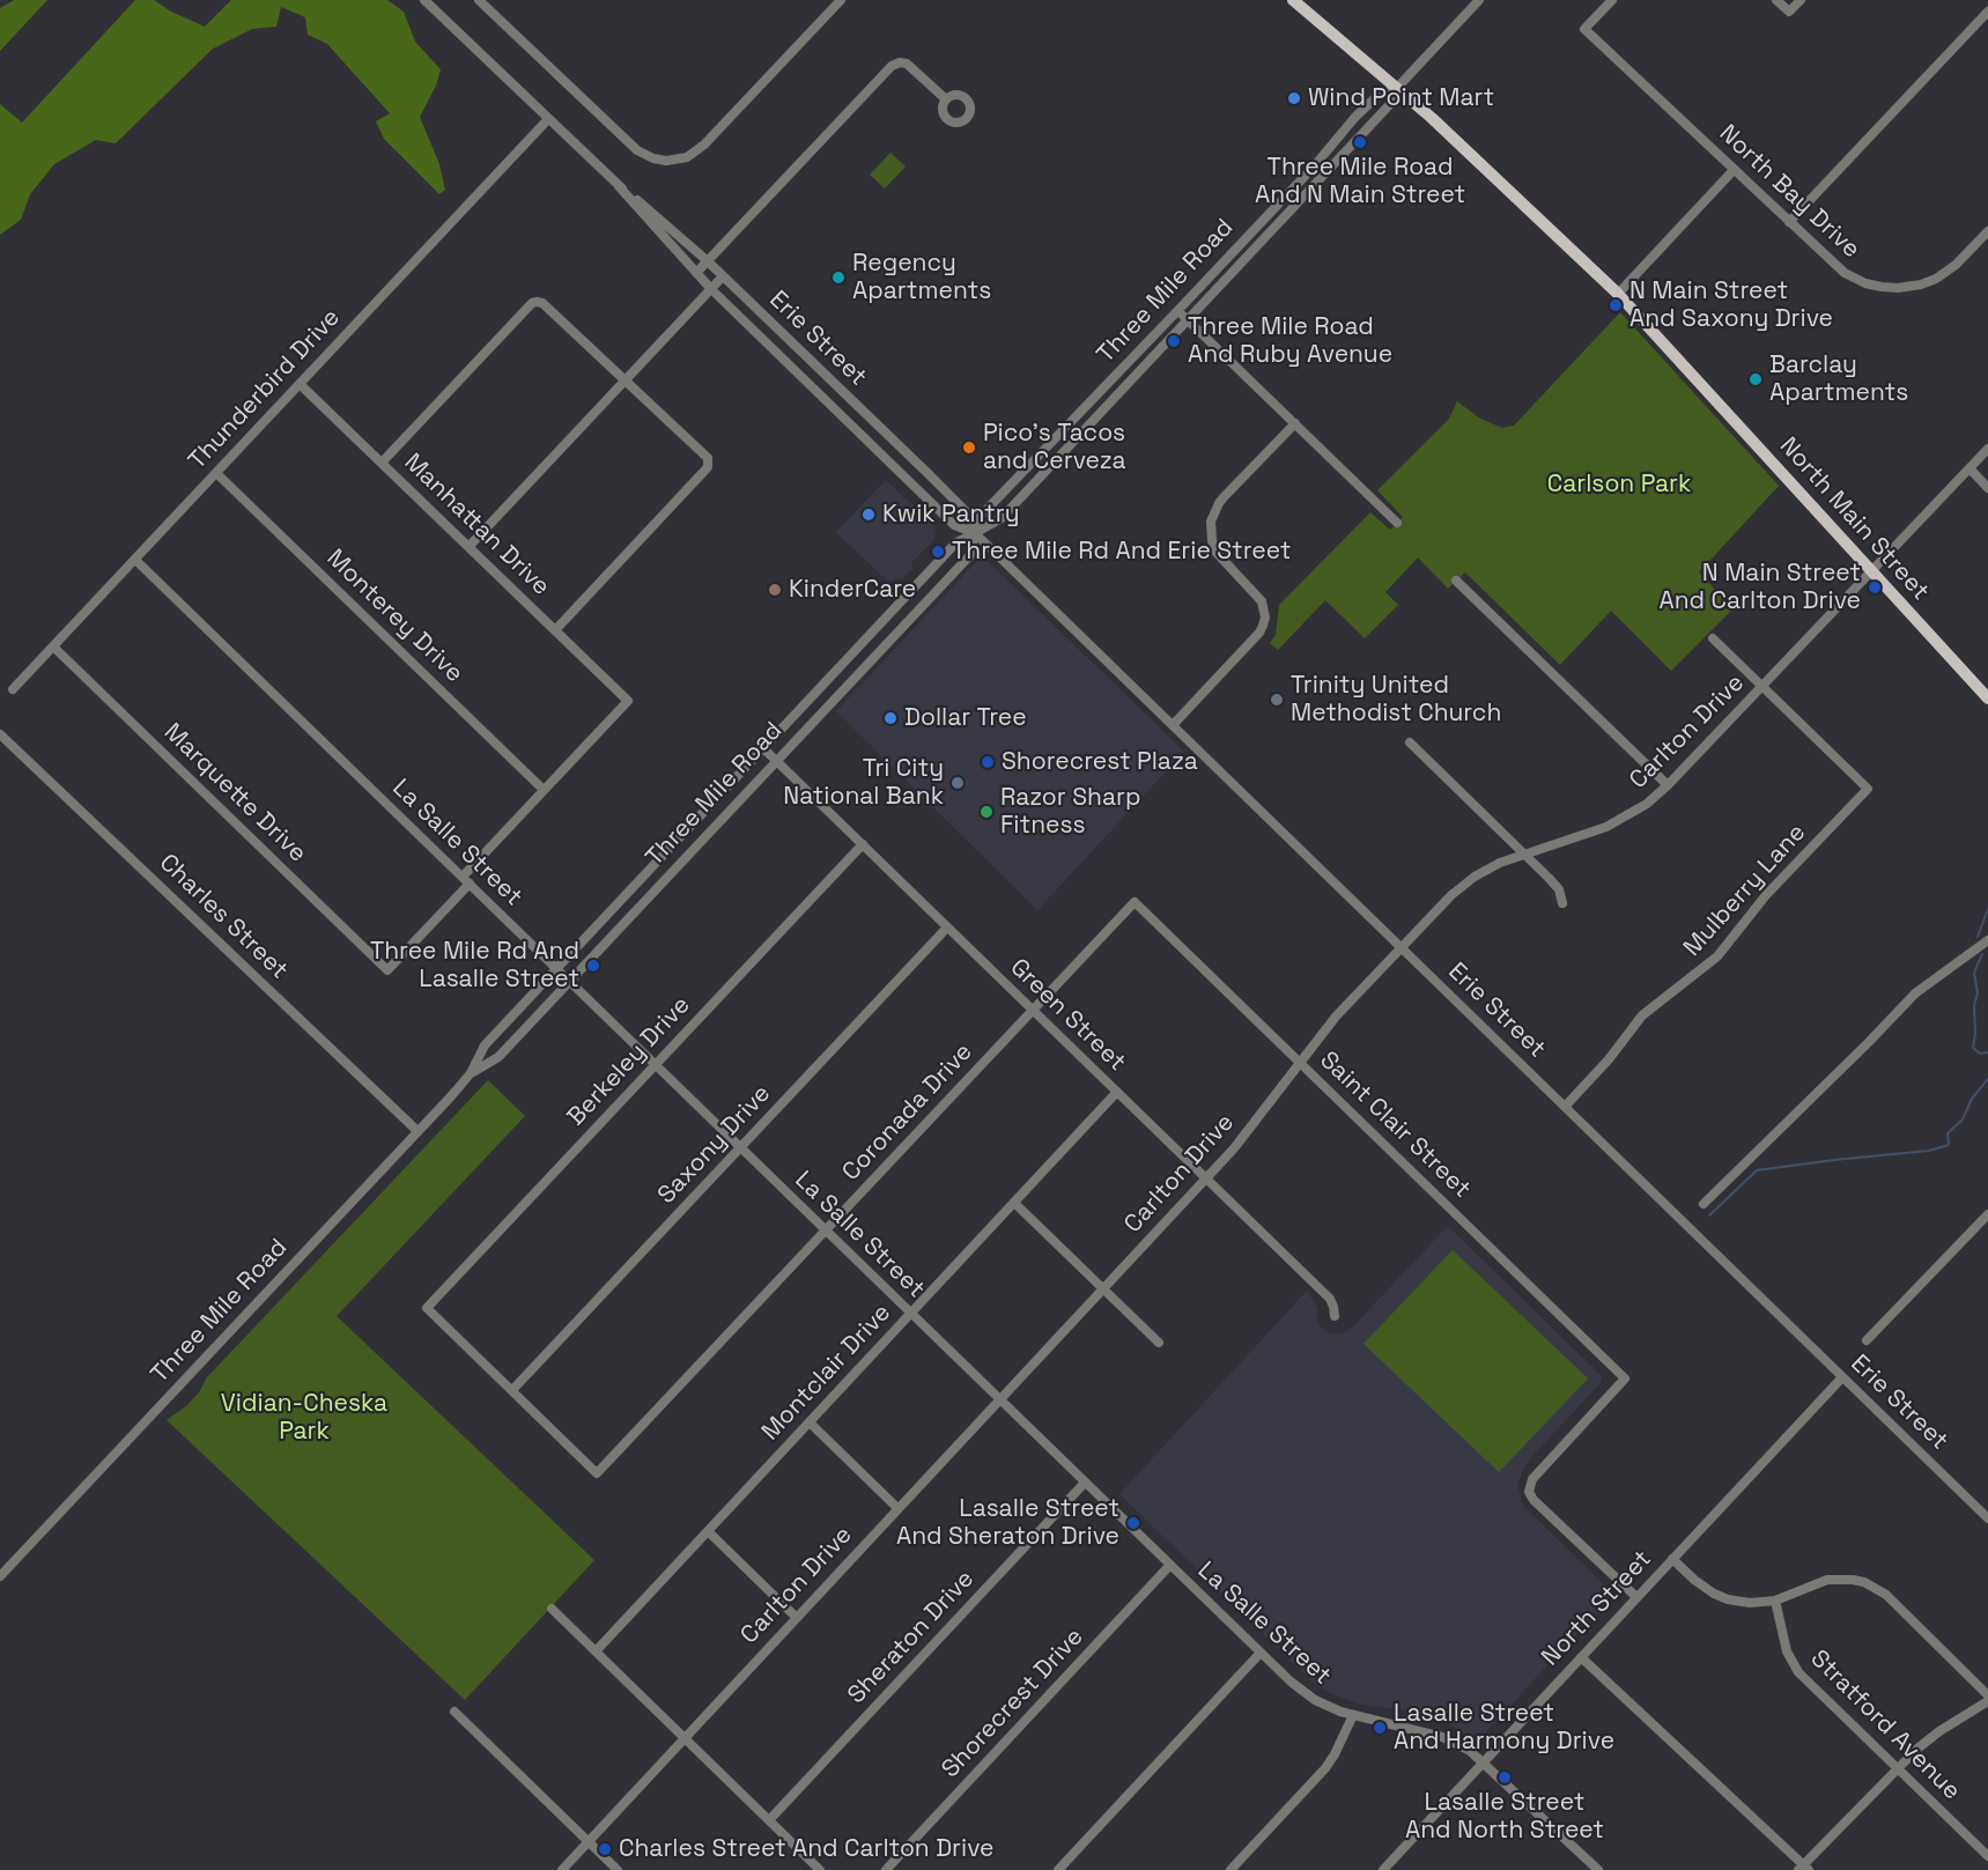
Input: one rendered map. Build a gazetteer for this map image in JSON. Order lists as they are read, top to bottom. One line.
{"streets":{"main road":["North Main Street"],"street":["North Bay Drive","Three Mile Road","Erie Street","Thunderbird Drive","Manhattan Drive","Monterey Drive","Carlton Drive","Marquette Drive","La Salle Street","Mulberry Lane","Charles Street","Green Street","Berkeley Drive","Coronada Drive","Saint Clair Street","Saxony Drive","Montclair Drive","North Street","Sheraton Drive","Shorecrest Drive","Stratford Avenue"]},"crossings":[["Three Mile Road","Erie Street"],["Three Mile Road","North Main Street"],["Three Mile Road","La Salle Street"],["Three Mile Road","Charles Street"],["Three Mile Road","Green Street"],["Erie Street","Thunderbird Drive"],["Erie Street","Carlton Drive"],["Erie Street","Mulberry Lane"],["Erie Street","North Street"],["Thunderbird Drive","Manhattan Drive"],["Thunderbird Drive","Monterey Drive"],["Thunderbird Drive","Marquette Drive"],["Thunderbird Drive","La Salle Street"],["North Main Street","Carlton Drive"],["Manhattan Drive","Monterey Drive"],["Carlton Drive","La Salle Street"],["Carlton Drive","Mulberry Lane"],["Carlton Drive","Green Street"],["Carlton Drive","Saint Clair Street"],["Marquette Drive","La Salle Street"],["La Salle Street","Berkeley Drive"],["La Salle Street","Coronada Drive"],["La Salle Street","Saxony Drive"],["La Salle Street","Montclair Drive"],["La Salle Street","North Street"],["La Salle Street","Sheraton Drive"],["La Salle Street","Shorecrest Drive"],["Green Street","Berkeley Drive"],["Green Street","Coronada Drive"],["Green Street","Saxony Drive"],["Green Street","Montclair Drive"],["Berkeley Drive","Coronada Drive"],["Berkeley Drive","Saxony Drive"],["Coronada Drive","Saint Clair Street"],["Coronada Drive","Saxony Drive"],["Saint Clair Street","North Street"]],"parks":["Carlson Park","Vidian-Cheska Park"],"places":["Wind Point Mart","Three Mile Road And N Main Street","Regency Apartments","N Main Street And Saxony Drive","Three Mile Road And Ruby Avenue","Barclay Apartments","Pico's Tacos and Cerveza","Kwik Pantry","Three Mile Rd And Erie Street","N Main Street And Carlton Drive","KinderCare","Trinity United Methodist Church","Dollar Tree","Shorecrest Plaza","Tri City National Bank","Razor Sharp Fitness","Three Mile Rd And Lasalle Street","Lasalle Street And Sheraton Drive","Lasalle Street And Harmony Drive","Lasalle Street And North Street","Charles Street And Carlton Drive"]}
